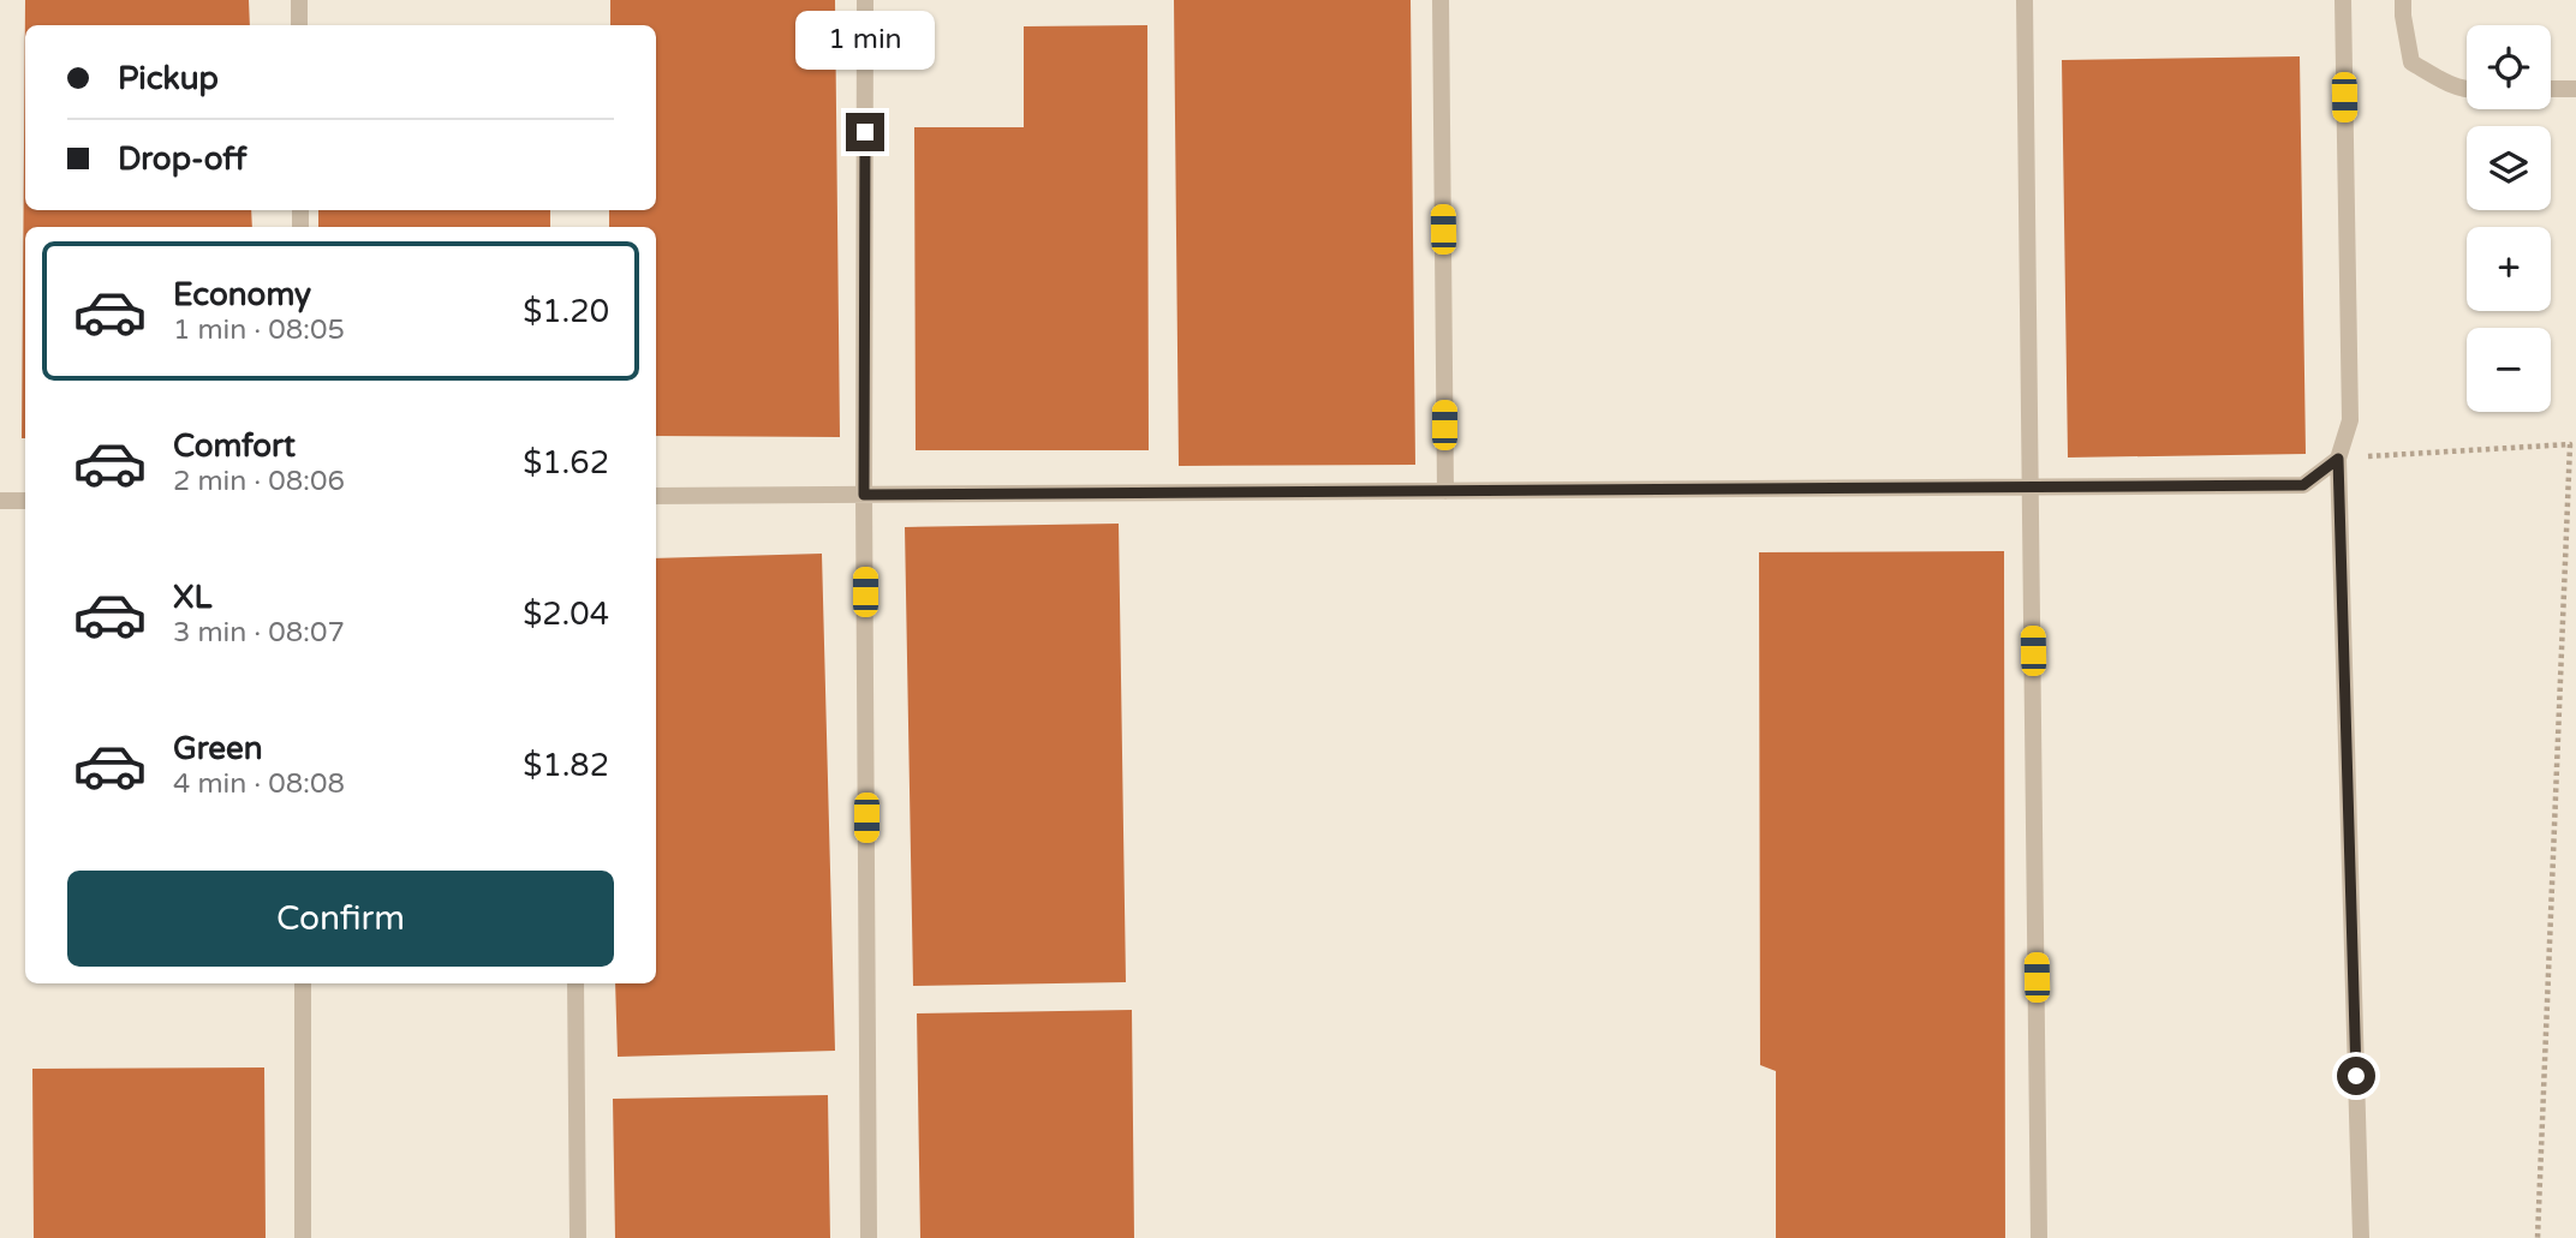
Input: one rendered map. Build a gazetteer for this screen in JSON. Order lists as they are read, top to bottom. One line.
{"page":{"bubble":"1 min","map_buttons":["+","−"],"banner":["Pickup","Drop-off"],"list":[{"name":"Economy","note":"1 min · 08:05","value":"$1.20"},{"name":"Comfort","note":"2 min · 08:06","value":"$1.62"},{"name":"XL","note":"3 min · 08:07","value":"$2.04"},{"name":"Green","note":"4 min · 08:08","value":"$1.82"}],"buttons":"Confirm"}}
